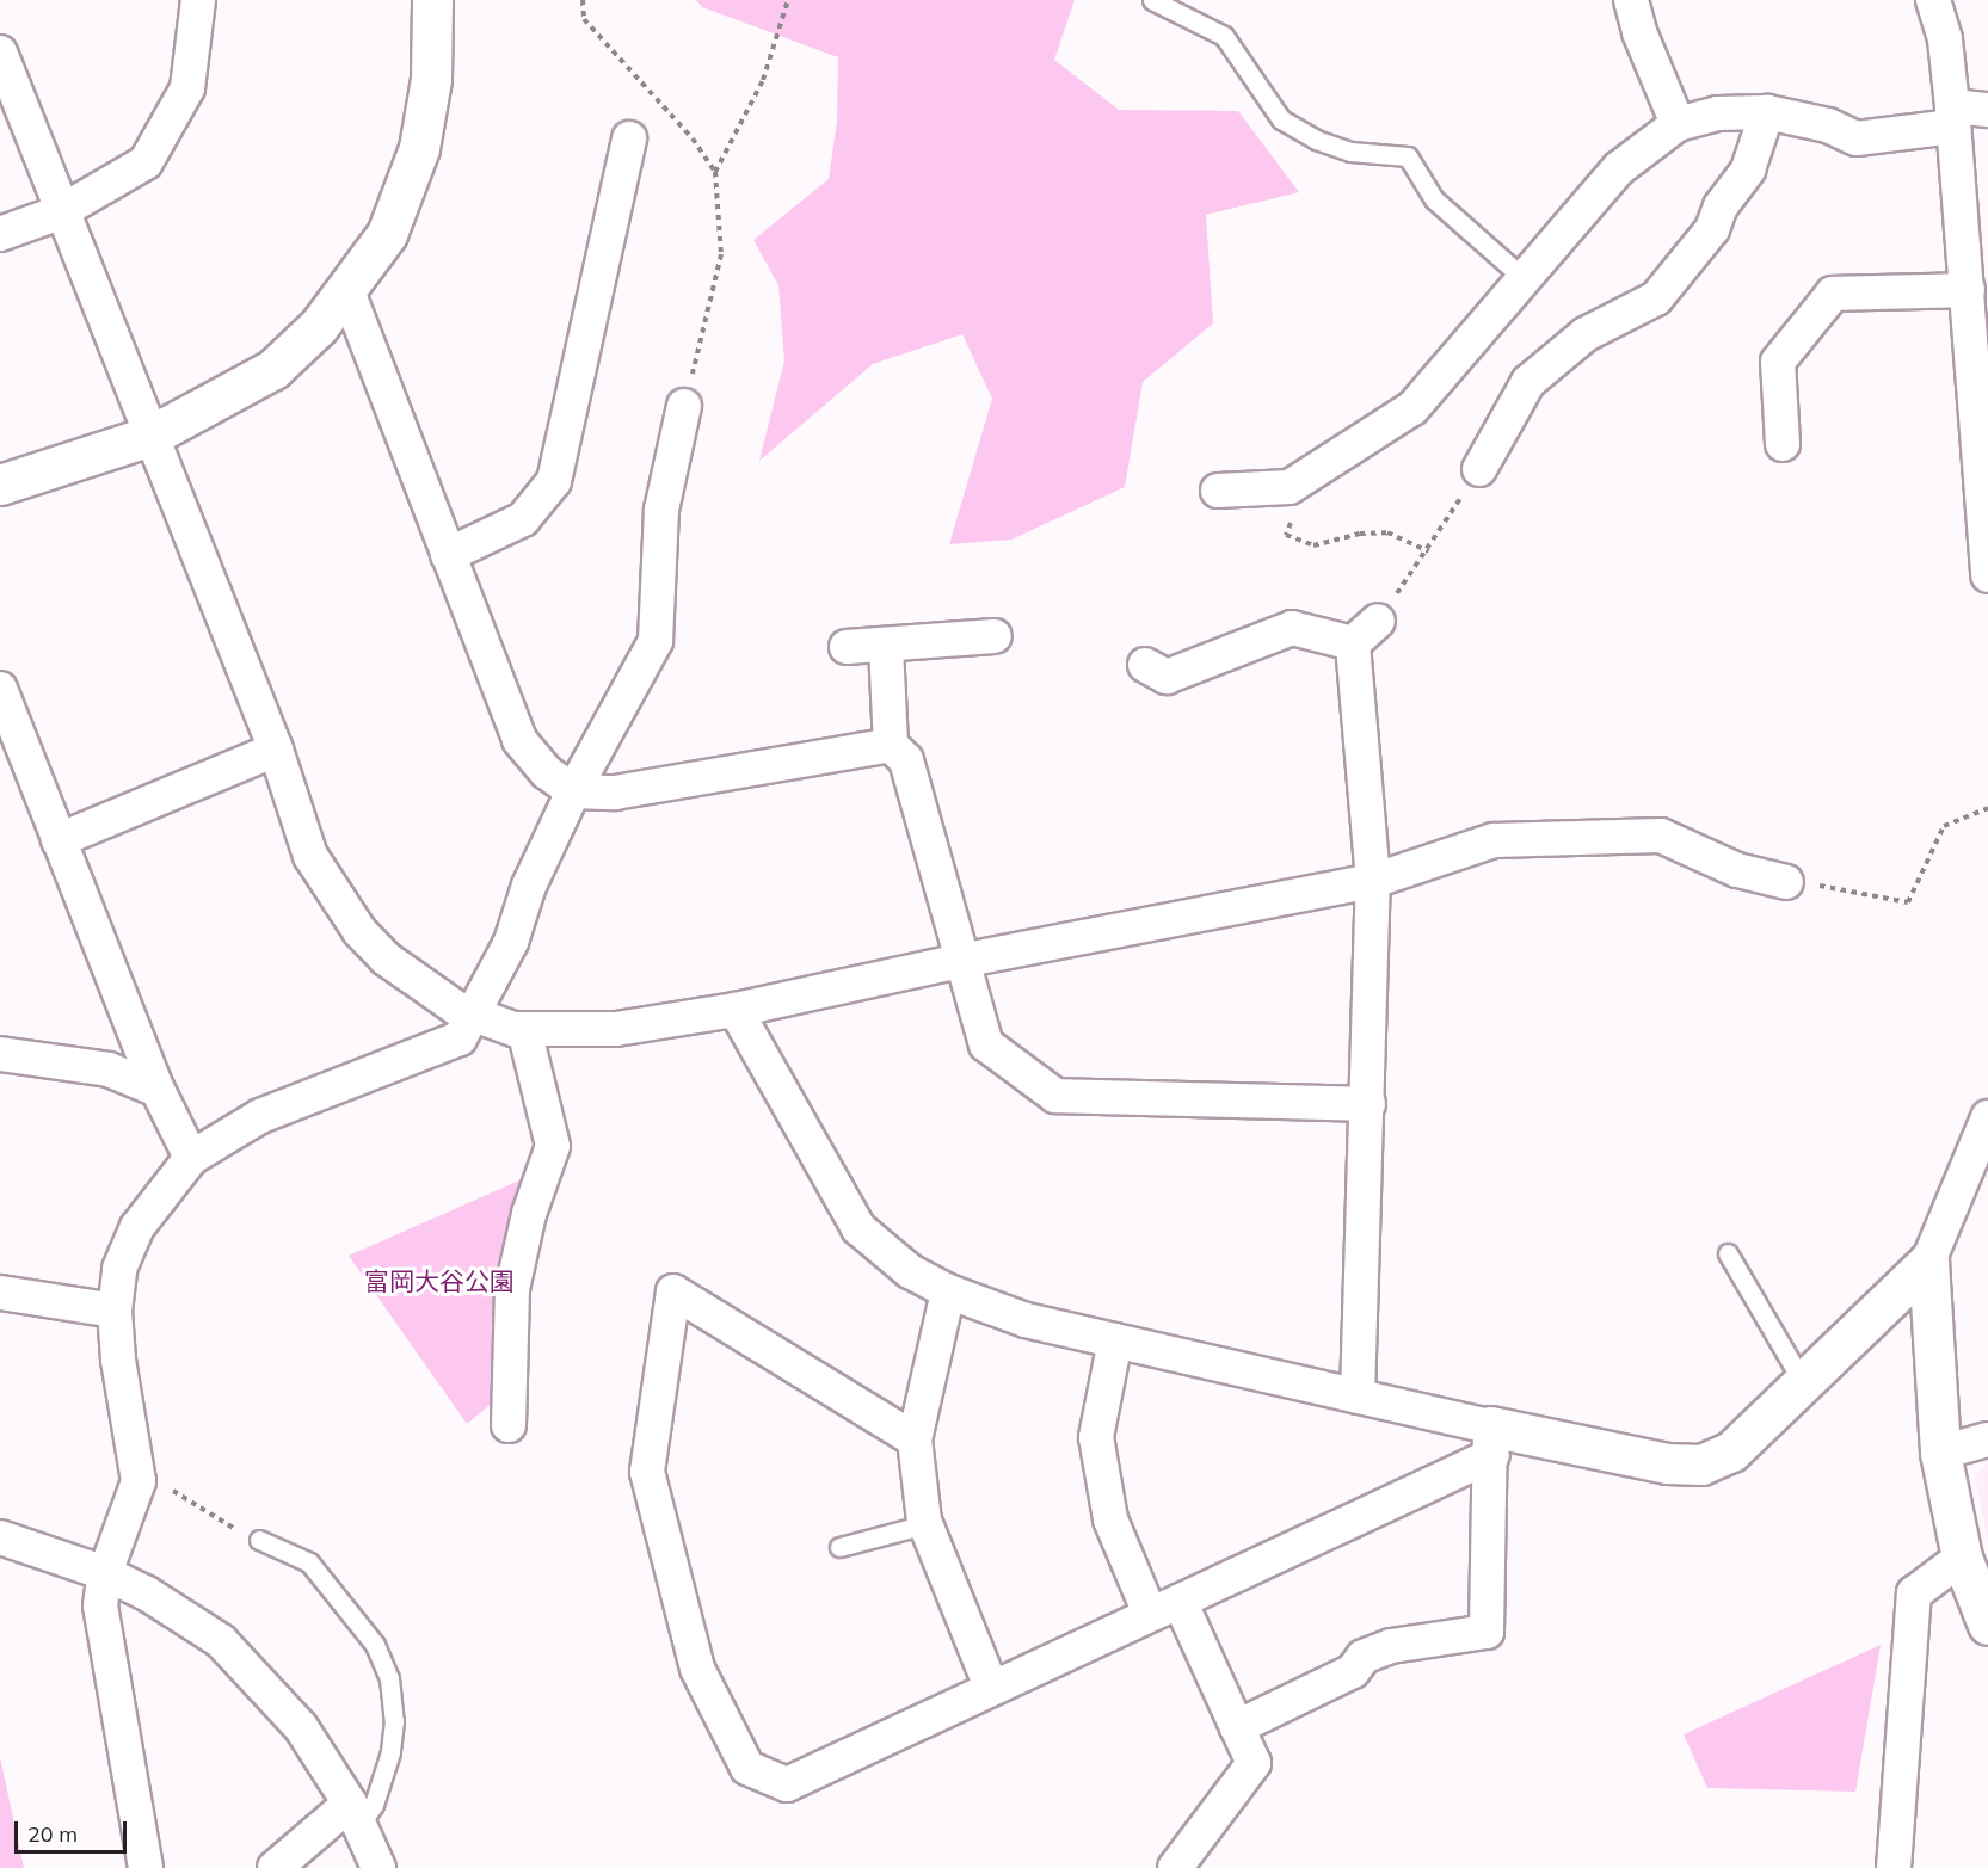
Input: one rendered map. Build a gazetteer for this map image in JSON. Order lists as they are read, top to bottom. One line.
{"parks":["富岡大谷公園"],"scale_bar":"20 m"}
